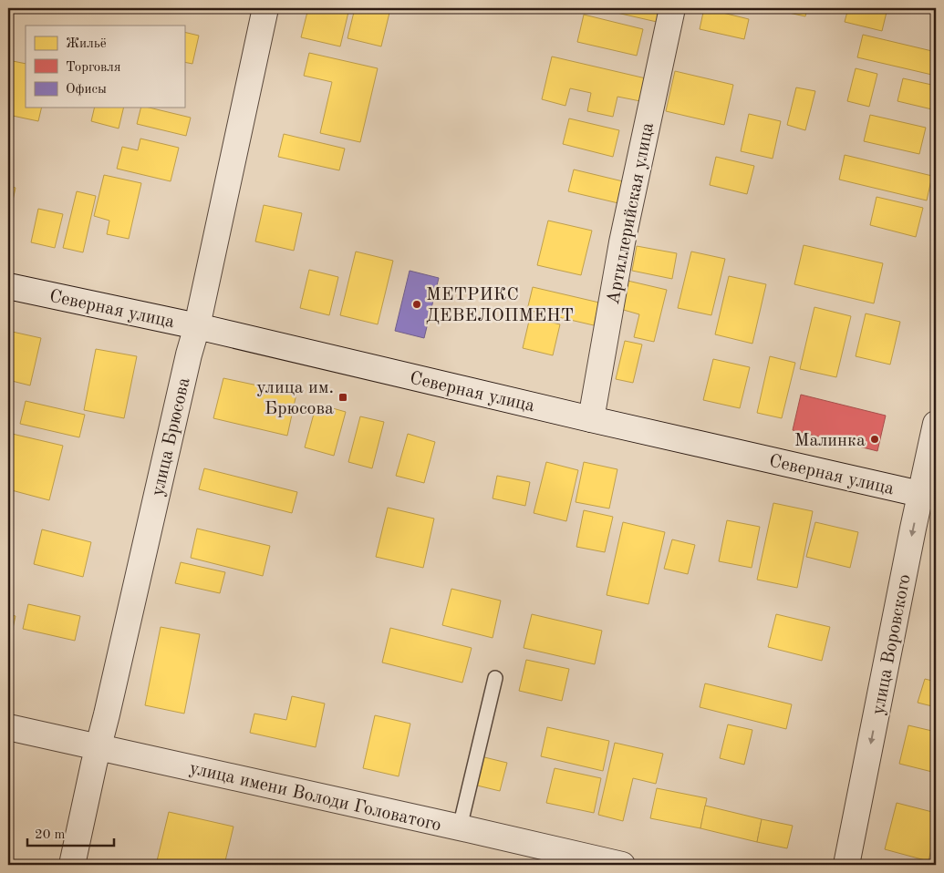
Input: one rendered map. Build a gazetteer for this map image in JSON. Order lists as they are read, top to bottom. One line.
{"streets":{"street":["Артиллерийская улица","Северная улица","улица Брюсова","улица Воровского","улица имени Володи Головатого"]},"crossings":[["Артиллерийская улица","Северная улица"],["Северная улица","улица Брюсова"],["Северная улица","улица Воровского"],["улица Брюсова","улица имени Володи Головатого"]],"one_way":["улица Воровского"],"places":{"other":["МЕТРИКС ДЕВЕЛОПМЕНТ","Малинка"],"transit":["улица им. Брюсова"]},"legend":["Жильё","Торговля","Офисы"],"scale_bar":"20 m"}
